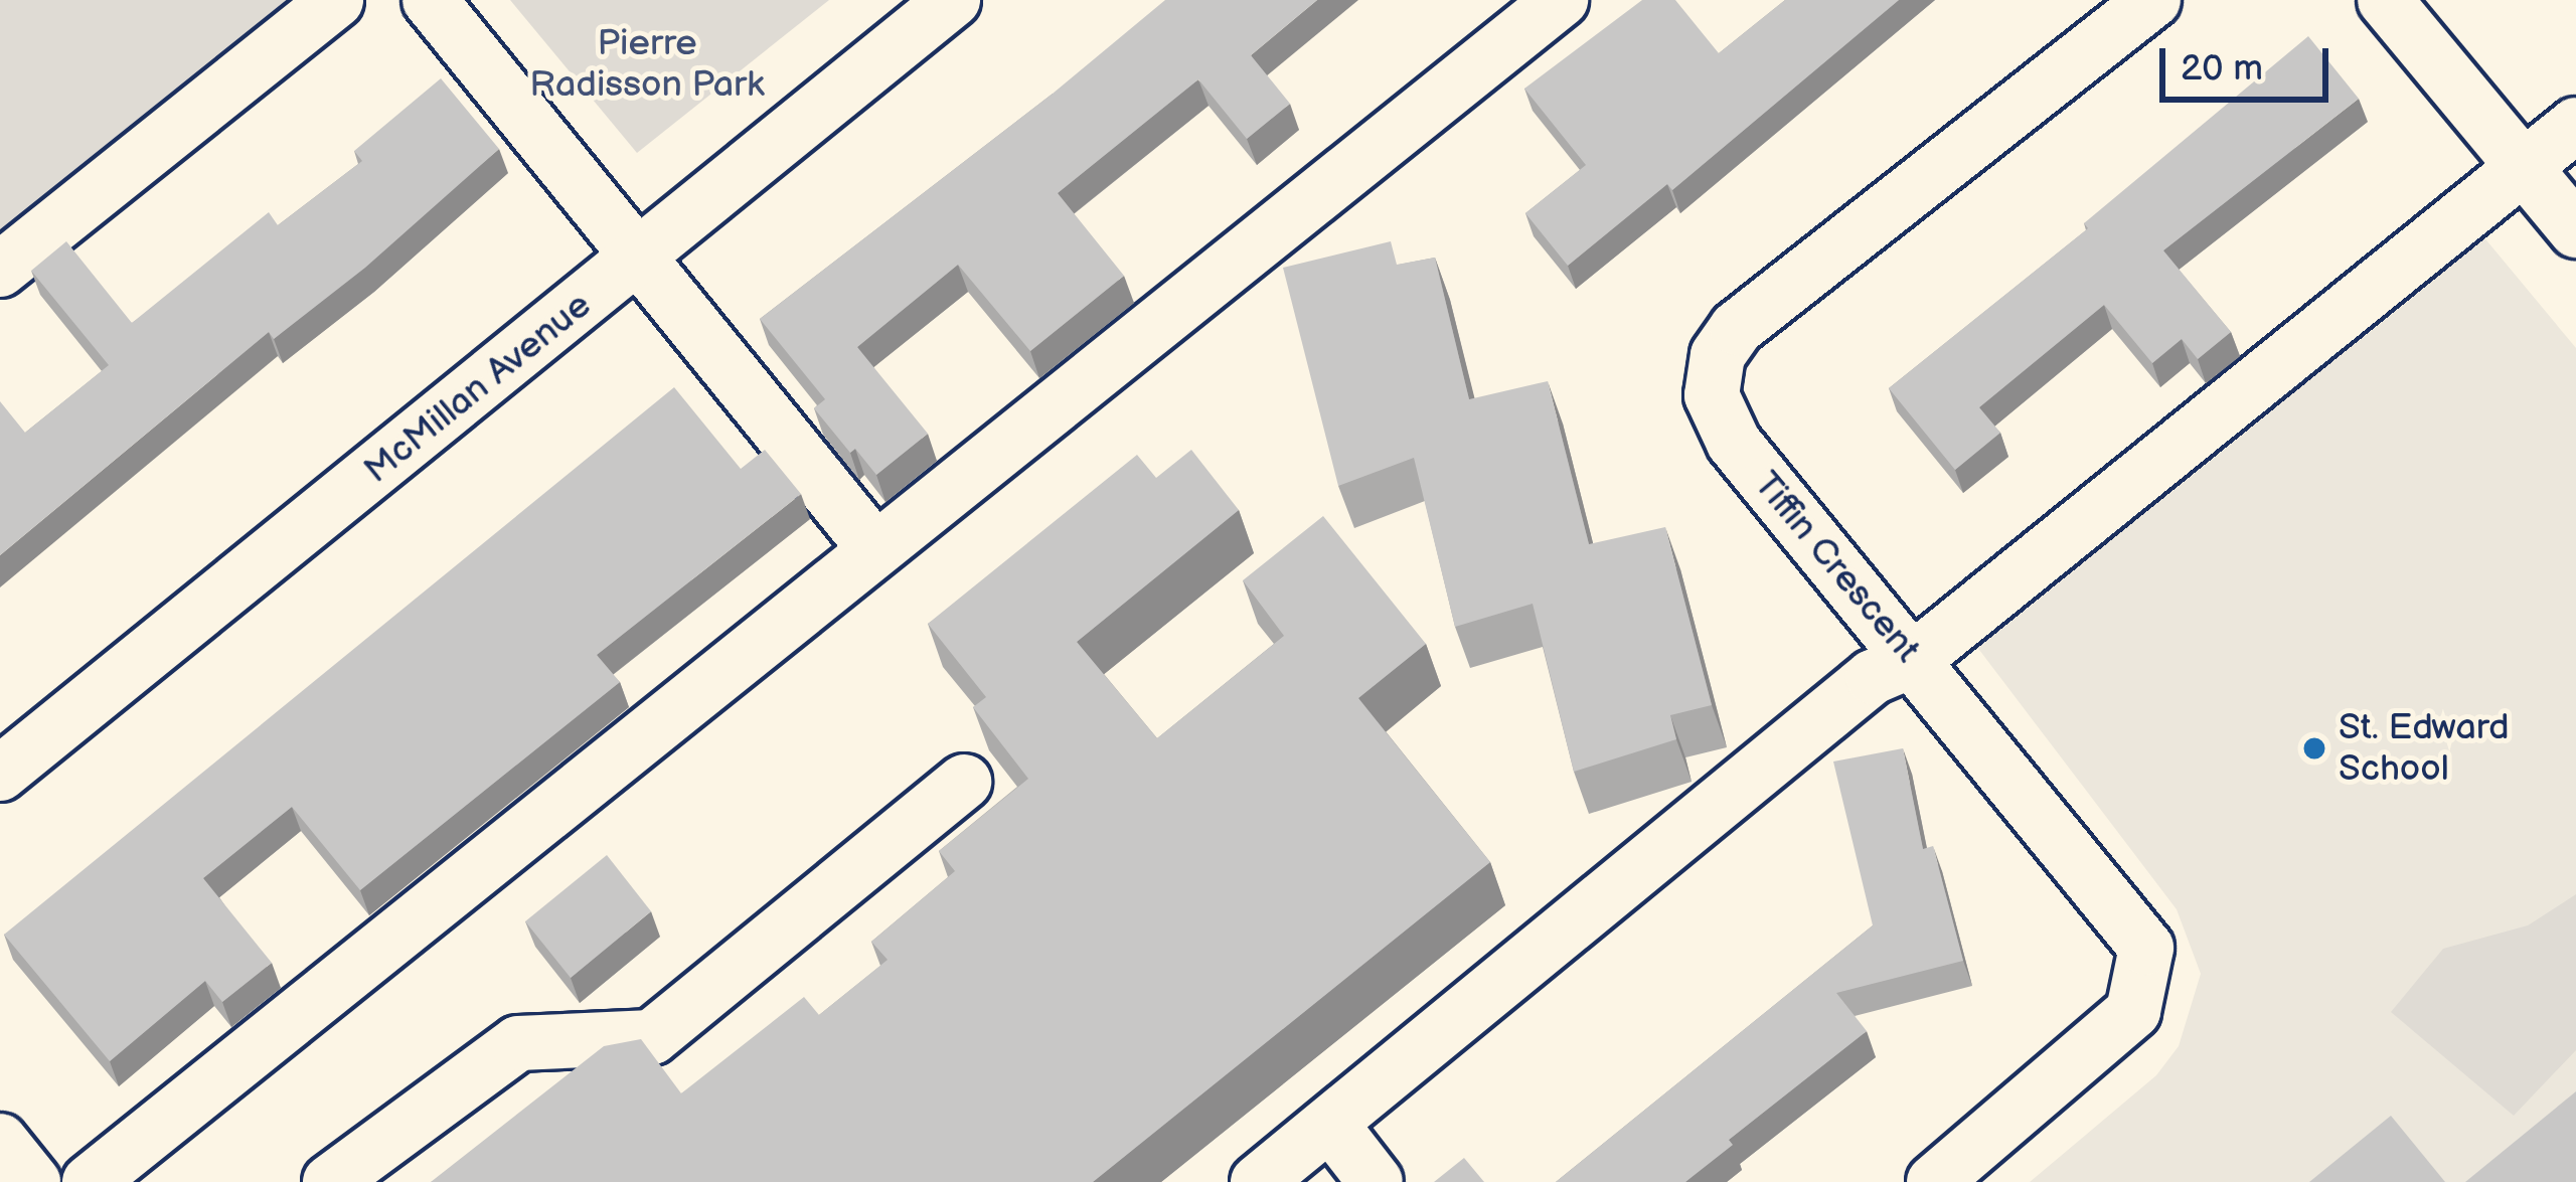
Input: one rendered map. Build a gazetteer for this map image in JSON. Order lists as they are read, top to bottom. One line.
{"streets":{"street":["McMillan Avenue","Tiffin Crescent"]},"parks":["Pierre Radisson Park"],"places":["St. Edward School"],"scale_bar":"20 m"}
